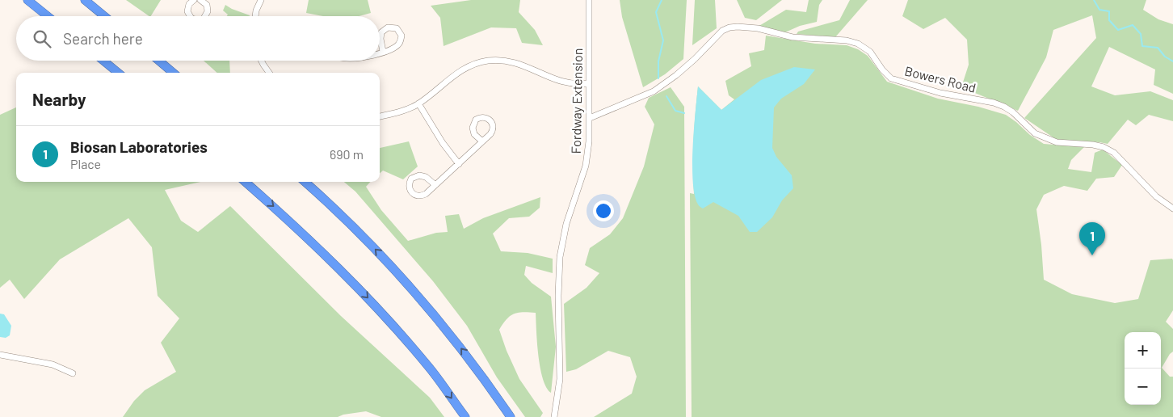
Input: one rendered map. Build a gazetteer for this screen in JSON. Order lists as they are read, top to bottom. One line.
{"streets":{"street":["Bowers Road","Fordway Extension"]},"crossings":[["Bowers Road","Fordway Extension"]],"page":{"search":"Search here","heading":"Nearby","list":[{"mark":"1","name":"Biosan Laboratories","note":"Place","value":"690 m"}],"pins":"1","map_buttons":["+","−"]}}
